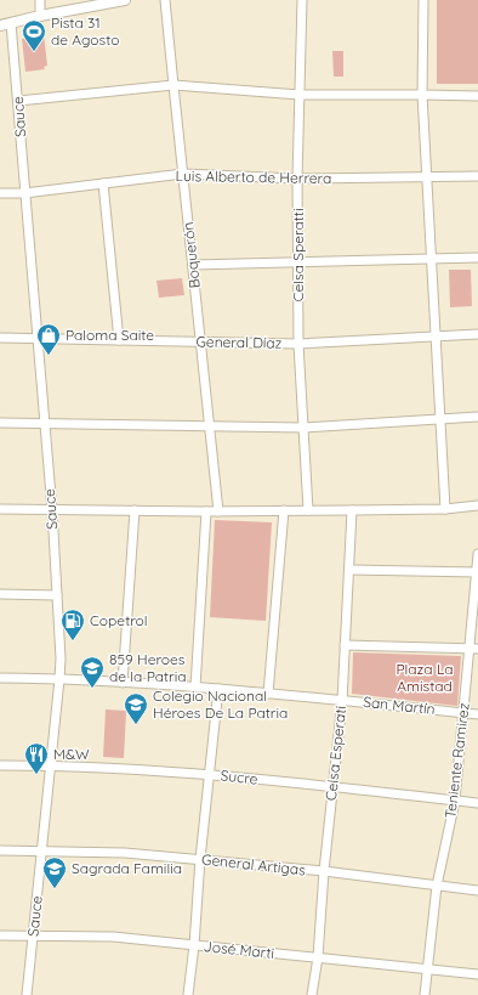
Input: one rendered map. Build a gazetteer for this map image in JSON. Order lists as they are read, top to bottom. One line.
{"streets":{"street":["Sauce","Luis Alberto de Herrera","Boquerón","Celsa Speratti","General Díaz","San Martín","Celsa Esperati","Teniente Ramirez","Sucre","General Artigas","José Marti"]},"crossings":[["Sauce","Luis Alberto de Herrera"],["Sauce","General Díaz"],["Sauce","San Martín"],["Sauce","Sucre"],["Sauce","General Artigas"],["Sauce","José Marti"],["Luis Alberto de Herrera","Boquerón"],["Luis Alberto de Herrera","Celsa Speratti"],["Boquerón","General Díaz"],["Celsa Speratti","General Díaz"],["San Martín","Celsa Esperati"],["San Martín","Teniente Ramirez"],["Celsa Esperati","Sucre"],["Celsa Esperati","General Artigas"],["Celsa Esperati","José Marti"],["Teniente Ramirez","Sucre"],["Teniente Ramirez","General Artigas"],["Teniente Ramirez","José Marti"]],"parks":["Plaza La Amistad"],"places":{"sports":["Pista 31 de Agosto"],"shop":["Paloma Saite"],"fuel station":["Copetrol"],"school or university":["859 Heroes de la Patria","Colegio Nacional Héroes De La Patria","Sagrada Familia"],"restaurant":["M&W"]}}
